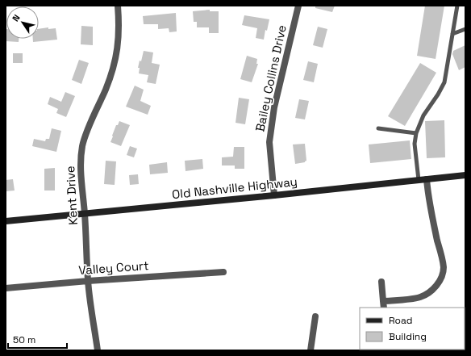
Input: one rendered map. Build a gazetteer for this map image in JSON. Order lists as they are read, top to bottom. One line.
{"streets":{"main road":["Old Nashville Highway"],"street":["Bailey Collins Drive","Kent Drive","Valley Court"]},"crossings":[["Bailey Collins Drive","Old Nashville Highway"],["Old Nashville Highway","Kent Drive"],["Kent Drive","Valley Court"]],"legend":["Road","Building"],"scale_bar":"50 m","north":"top left"}
